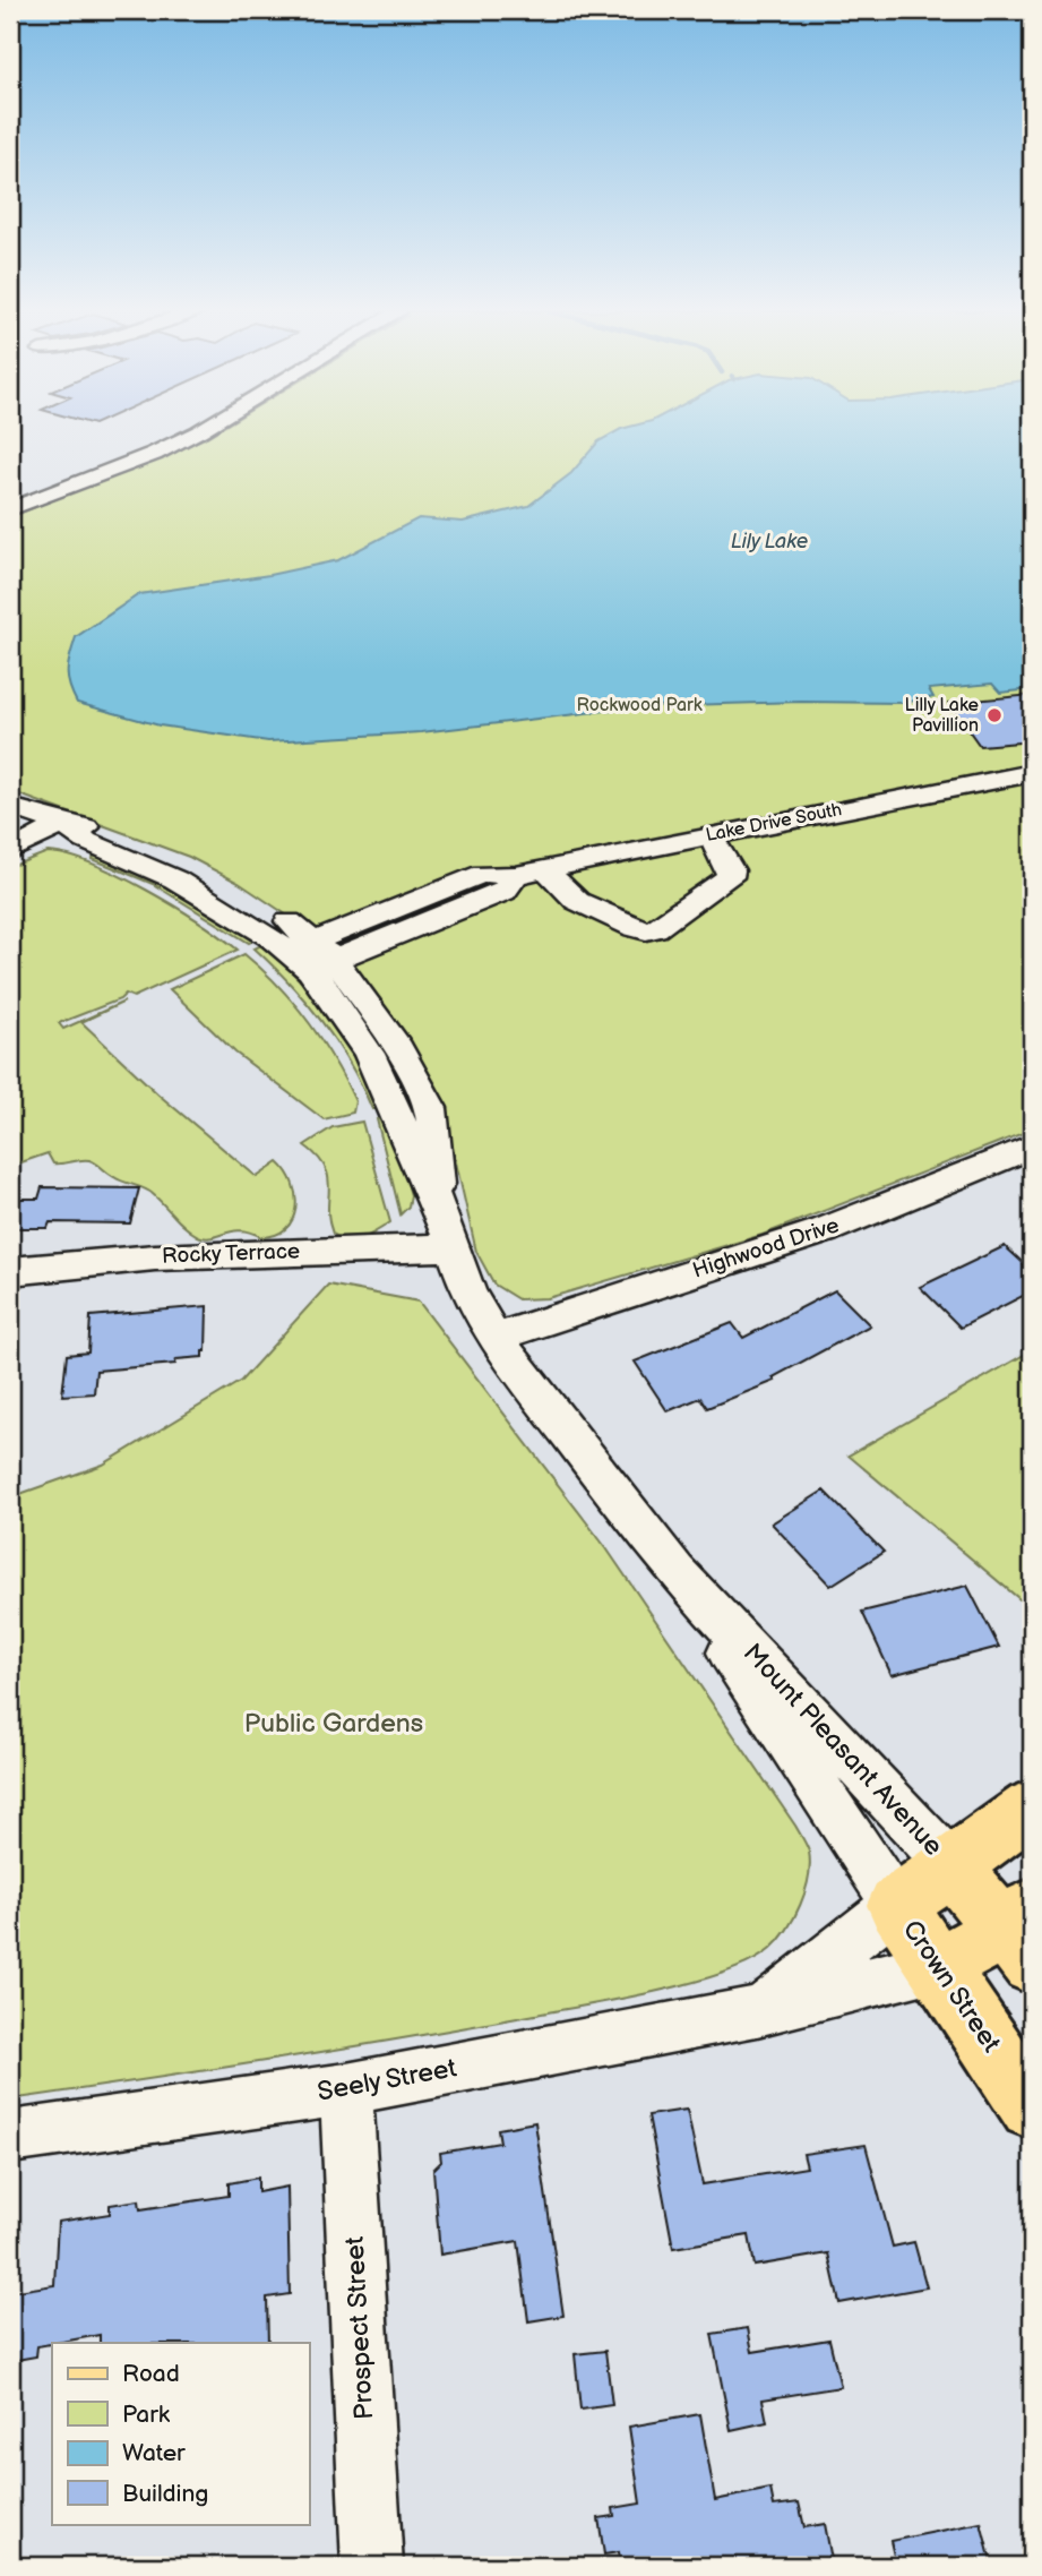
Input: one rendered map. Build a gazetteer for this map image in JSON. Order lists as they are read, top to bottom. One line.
{"streets":{"main road":["Mount Pleasant Avenue","Crown Street","Seely Street"],"street":["Lake Drive South","Highwood Drive","Rocky Terrace","Prospect Street"]},"crossings":[["Lake Drive South","Mount Pleasant Avenue"],["Highwood Drive","Mount Pleasant Avenue"],["Rocky Terrace","Mount Pleasant Avenue"],["Mount Pleasant Avenue","Crown Street"],["Mount Pleasant Avenue","Seely Street"],["Crown Street","Seely Street"],["Seely Street","Prospect Street"]],"water":["Lily Lake"],"parks":["Rockwood Park","Public Gardens"],"places":["Lilly Lake Pavillion"],"legend":["Road","Park","Water","Building"]}
